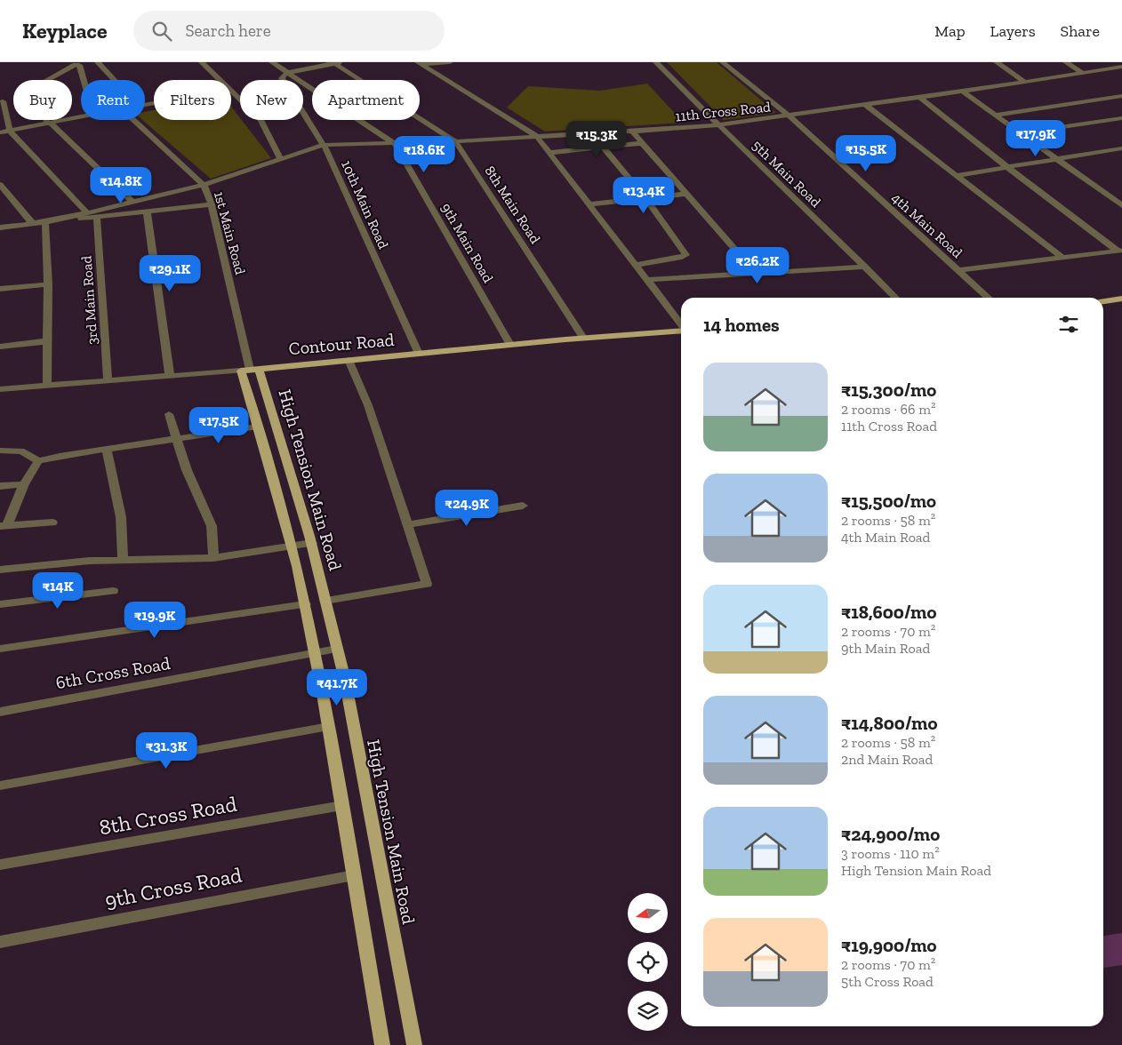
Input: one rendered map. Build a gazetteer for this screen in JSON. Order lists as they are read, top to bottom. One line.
{"streets":{"main road":["Contour Road","High Tension Main Road"],"street":["11th Cross Road","5th Main Road","10th Main Road","8th Main Road","4th Main Road","1st Main Road","9th Main Road","3rd Main Road","6th Cross Road","8th Cross Road","9th Cross Road"]},"crossings":[["11th Cross Road","5th Main Road"],["11th Cross Road","10th Main Road"],["11th Cross Road","8th Main Road"],["11th Cross Road","4th Main Road"],["11th Cross Road","1st Main Road"],["11th Cross Road","9th Main Road"],["10th Main Road","9th Main Road"],["10th Main Road","Contour Road"],["8th Main Road","Contour Road"],["1st Main Road","Contour Road"],["1st Main Road","High Tension Main Road"],["9th Main Road","Contour Road"],["3rd Main Road","Contour Road"],["Contour Road","High Tension Main Road"],["High Tension Main Road","6th Cross Road"]],"north":"left","page":{"header":"Keyplace","search":"Search here","nav":["Map","Layers","Share"],"chip":["Buy","Rent","Filters","New","Apartment"],"price":["₹17.9K","₹15.3K","₹15.5K","₹18.6K","₹14.8K","₹13.4K","₹26.2K","₹29.1K","₹17.5K","₹24.9K","₹14K","₹19.9K","₹41.7K","₹31.3K"],"heading":"14 homes","list":[{"name":"₹15,300/mo","note":"2 rooms · 66 m² · 11th Cross Road"},{"name":"₹15,500/mo","note":"2 rooms · 58 m² · 4th Main Road"},{"name":"₹18,600/mo","note":"2 rooms · 70 m² · 9th Main Road"},{"name":"₹14,800/mo","note":"2 rooms · 58 m² · 2nd Main Road"},{"name":"₹24,900/mo","note":"3 rooms · 110 m² · High Tension Main Road"},{"name":"₹19,900/mo","note":"2 rooms · 70 m² · 5th Cross Road"}]}}
